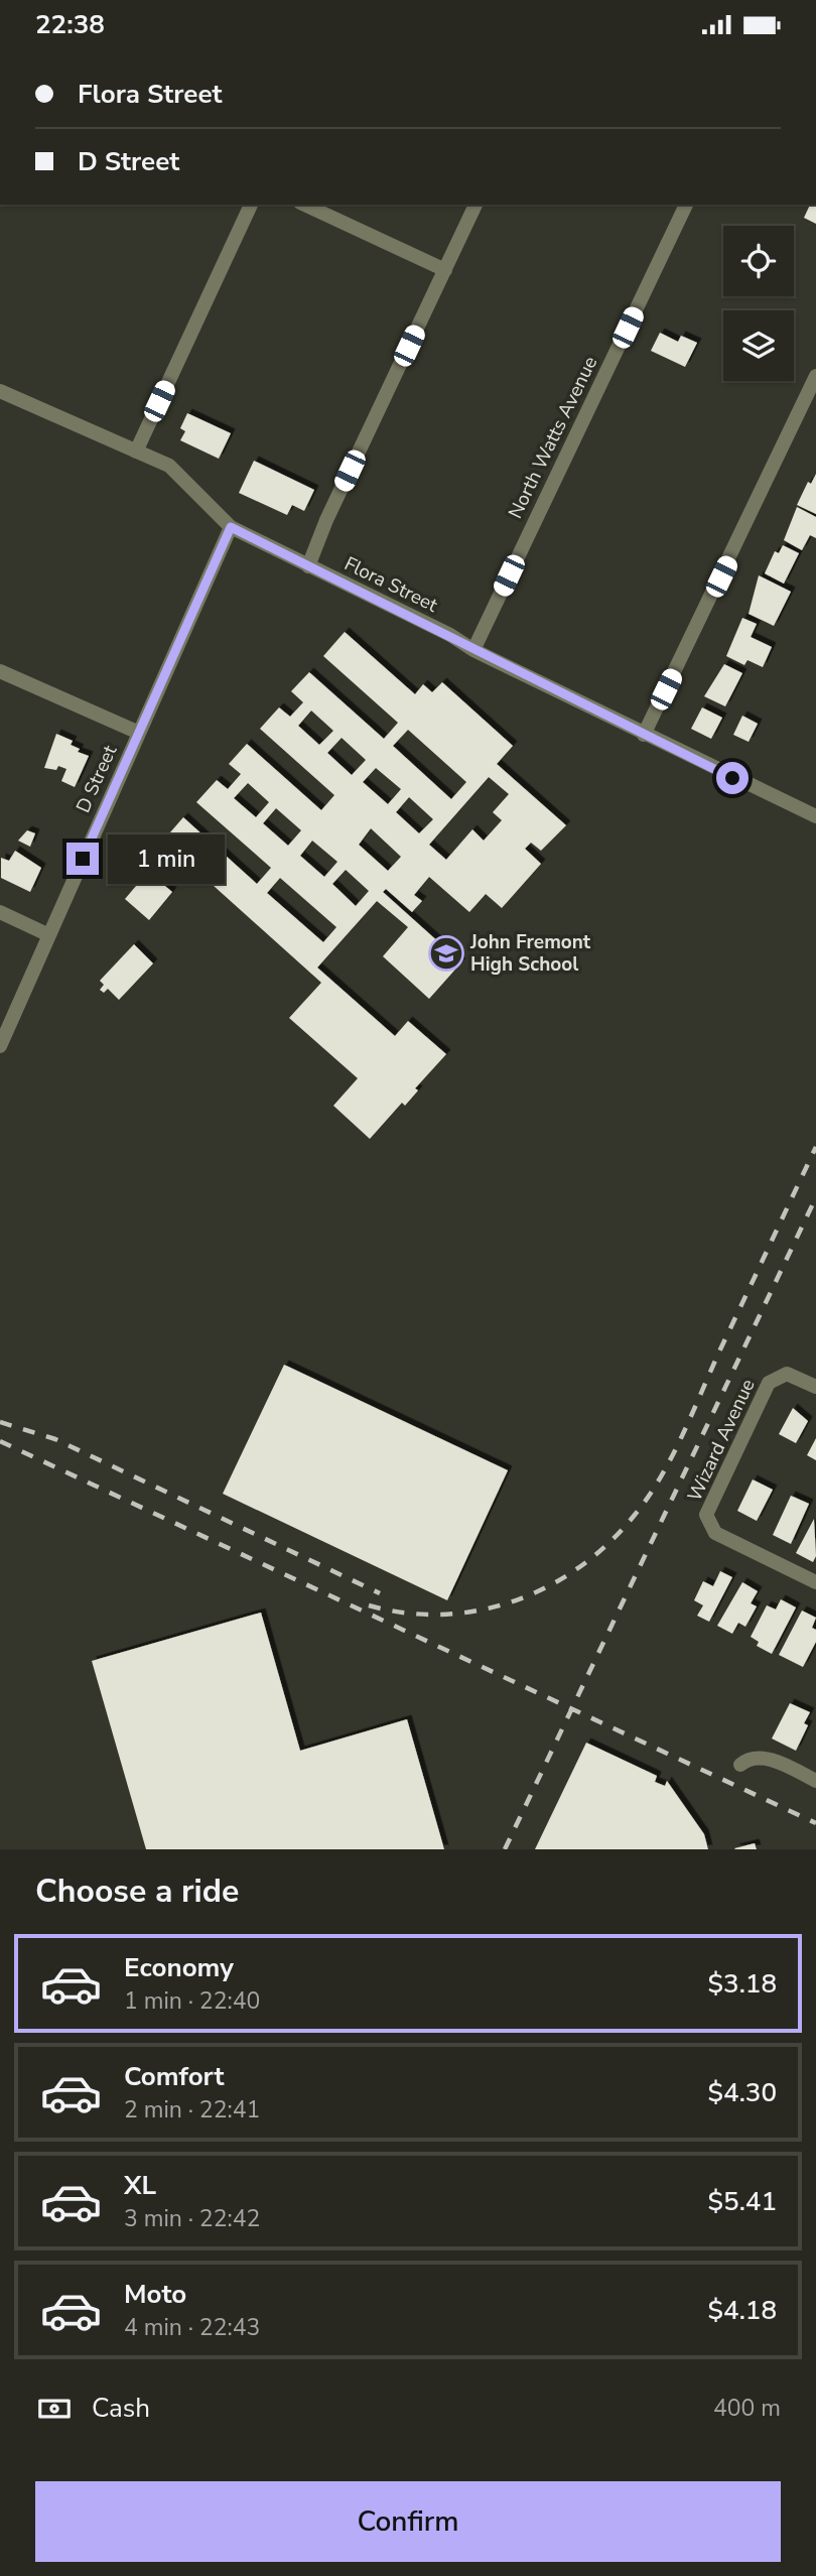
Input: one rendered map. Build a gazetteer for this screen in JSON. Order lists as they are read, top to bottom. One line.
{"streets":{"street":["North Watts Avenue","Flora Street","D Street","Wizard Avenue"]},"crossings":[["North Watts Avenue","Flora Street"],["Flora Street","D Street"]],"places":{"school or university":["John Fremont High School"]},"page":{"status":"22:38","banner":["Flora Street","D Street"],"bubble":"1 min","heading":"Choose a ride","list":[{"name":"Economy","note":"1 min · 22:40","value":"$3.18"},{"name":"Comfort","note":"2 min · 22:41","value":"$4.30"},{"name":"XL","note":"3 min · 22:42","value":"$5.41"},{"name":"Moto","note":"4 min · 22:43","value":"$4.18"}],"pay":["Cash","400 m"],"buttons":"Confirm"}}
